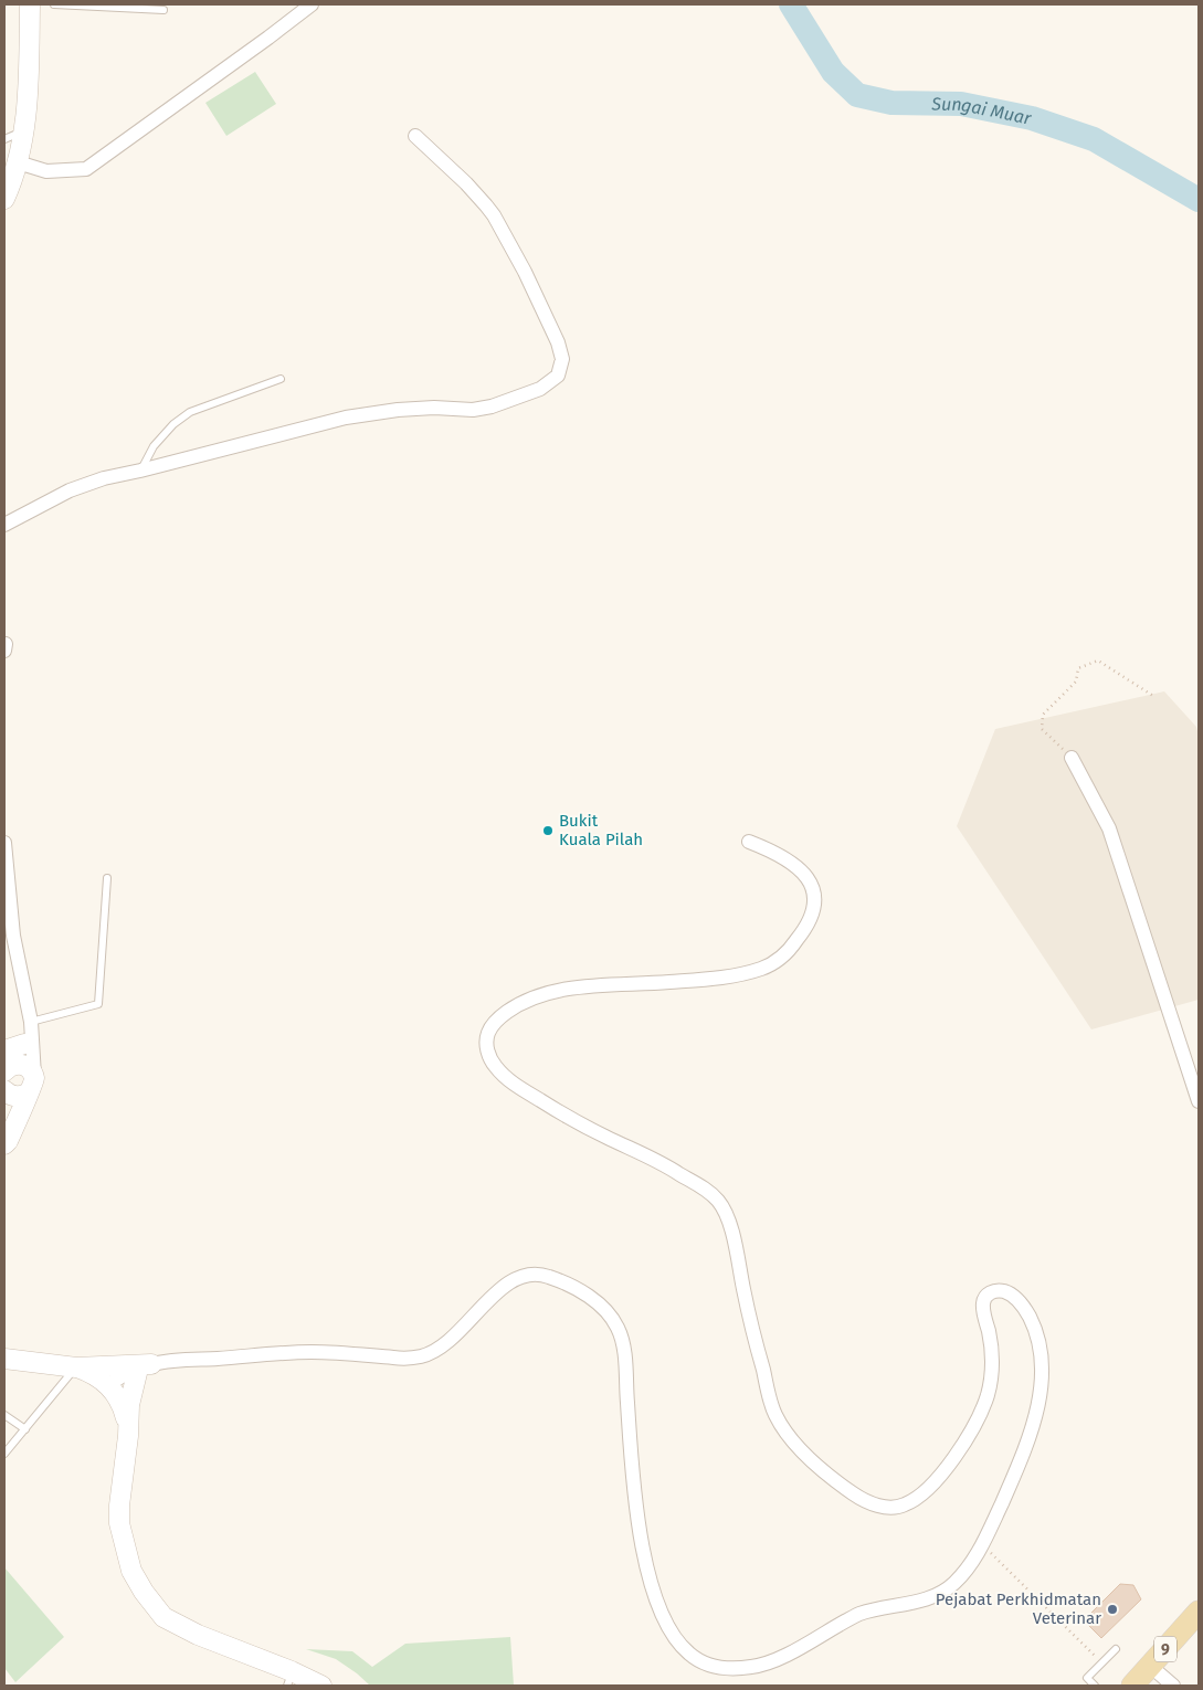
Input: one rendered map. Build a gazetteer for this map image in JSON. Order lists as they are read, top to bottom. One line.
{"streets":{"main road":["9"]},"water":["Sungai Muar"],"places":["Bukit Kuala Pilah","Pejabat Perkhidmatan Veterinar"]}
